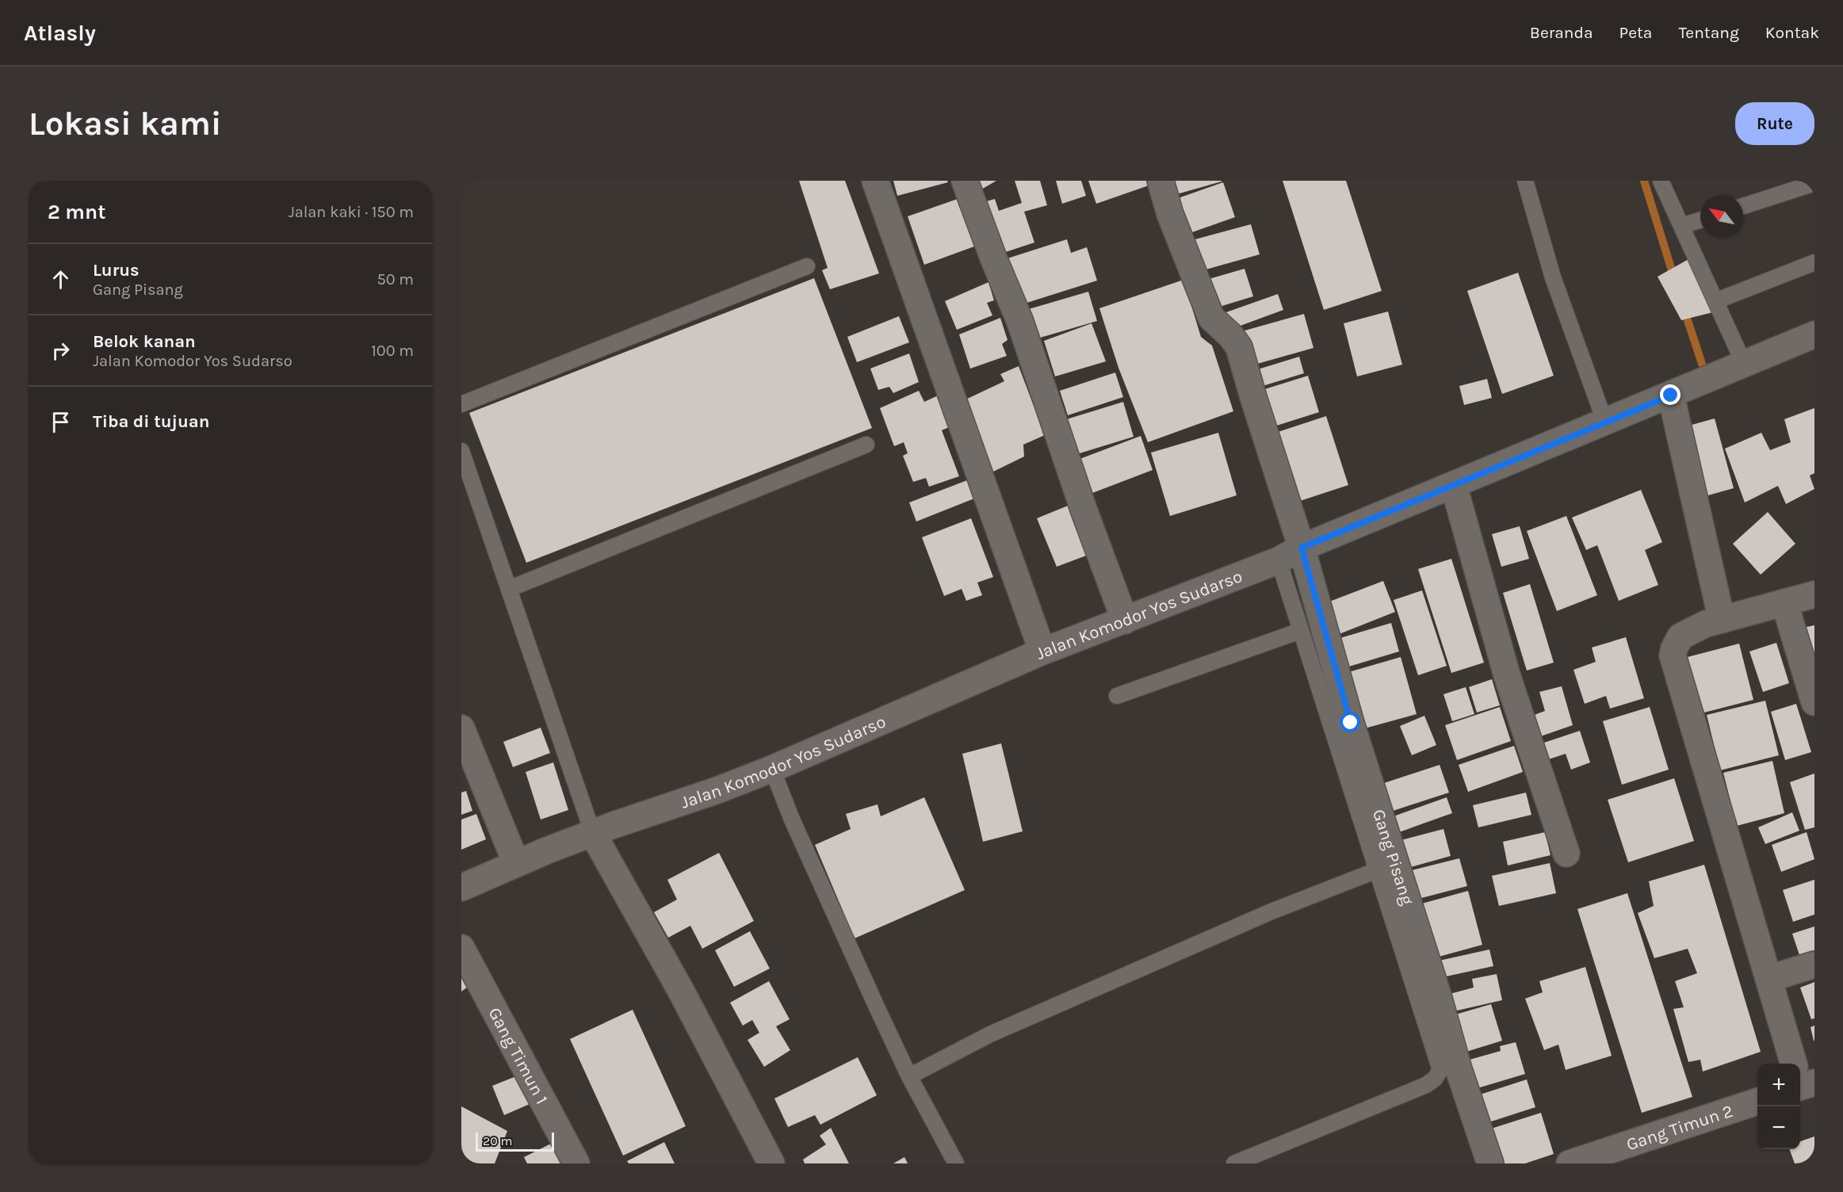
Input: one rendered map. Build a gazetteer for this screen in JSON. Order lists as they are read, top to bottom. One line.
{"streets":{"street":["Jalan Komodor Yos Sudarso","Gang Pisang","Gang Timun 1","Gang Timun 2"]},"crossings":[["Jalan Komodor Yos Sudarso","Gang Pisang"]],"scale_bar":"20 m","north":"top left","page":{"header":"Atlasly","nav":["Beranda","Peta","Tentang","Kontak"],"buttons":"Rute","title":"Lokasi kami","heading":["2 mnt","Jalan kaki · 150 m"],"list":[["Lurus","Gang Pisang","50 m"],["Belok kanan","Jalan Komodor Yos Sudarso","100 m"],"Tiba di tujuan"],"map_buttons":["+","−"],"scale":"20 m"}}
